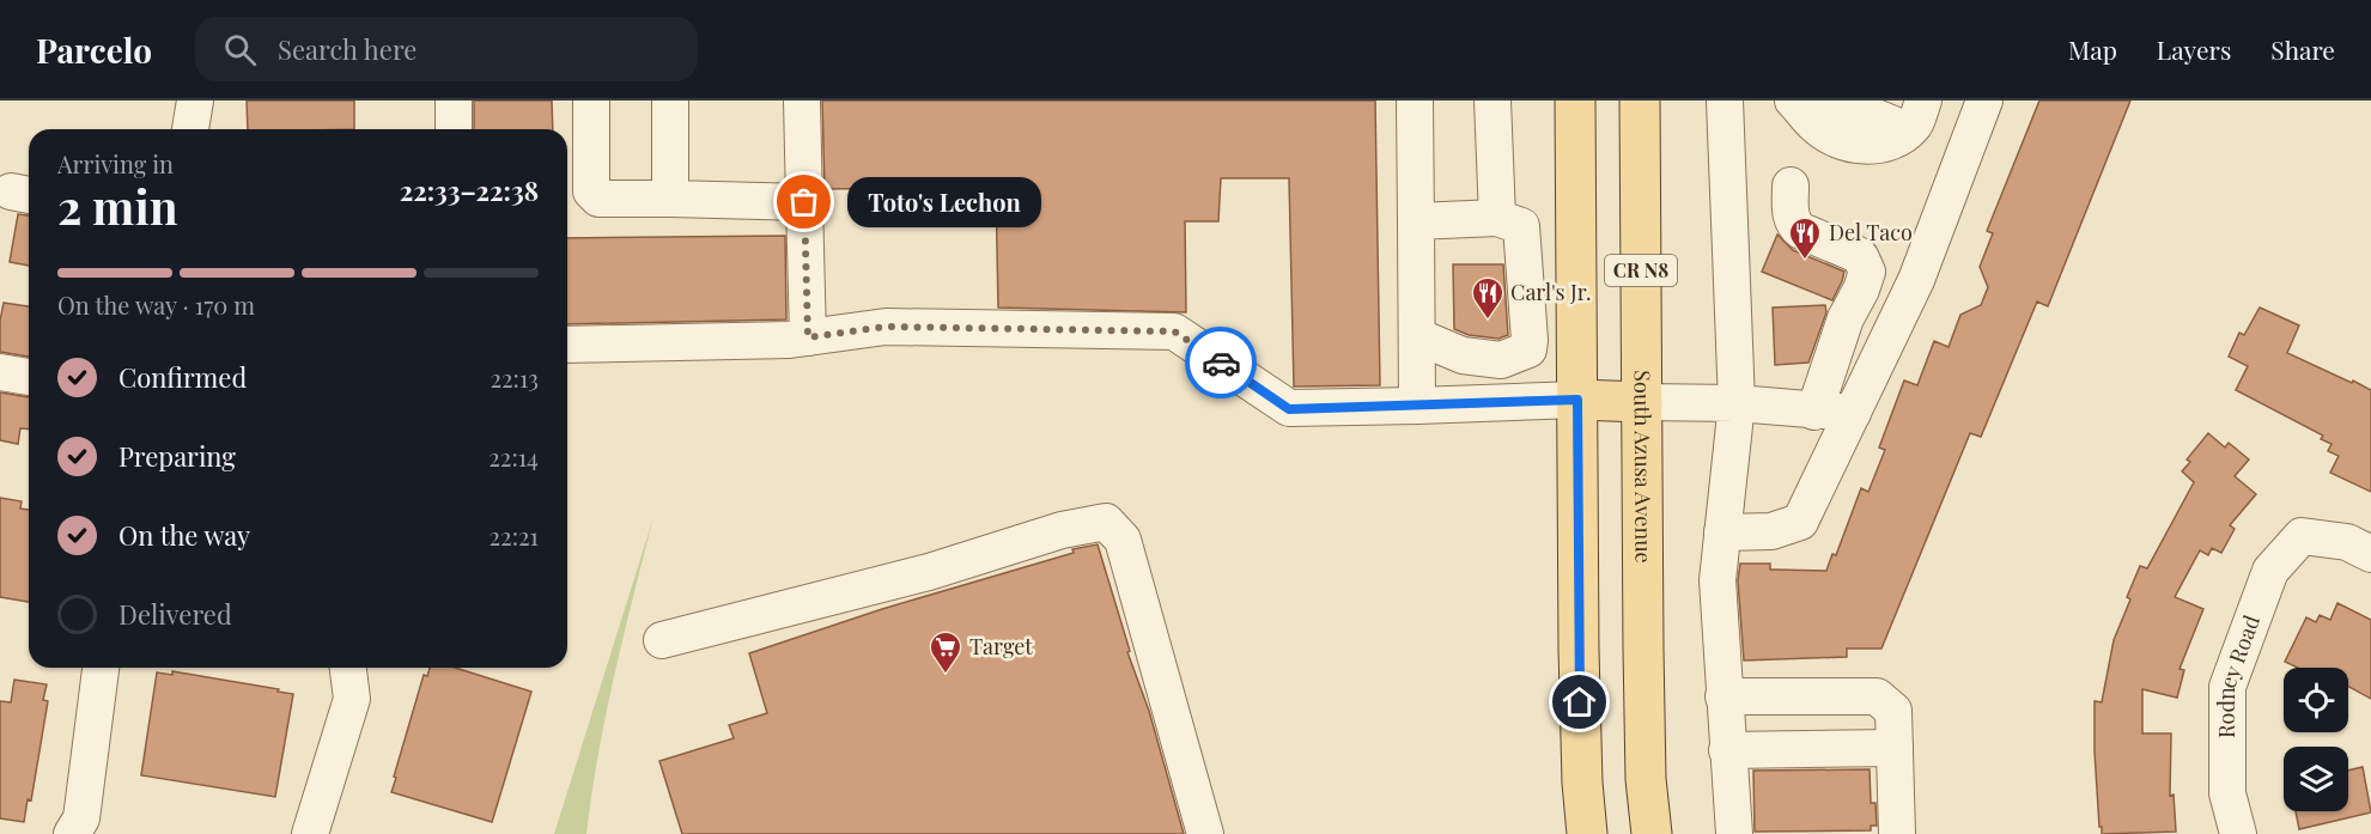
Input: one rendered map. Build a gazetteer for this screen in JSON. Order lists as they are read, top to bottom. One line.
{"streets":{"main road":["CR N8","South Azusa Avenue"],"street":["Rodney Road"]},"places":{"other":["Toto's Lechon"],"restaurant":["Del Taco","Carl's Jr."],"supermarket":["Target"]},"page":{"header":"Parcelo","search":"Search here","nav":["Map","Layers","Share"],"heading":["2 min","Arriving in","22:33–22:38"],"bubble":"Toto's Lechon","bar":"On the way · 170 m","list":[["Confirmed","22:13"],["Preparing","22:14"],["On the way","22:21"],"Delivered"]}}
